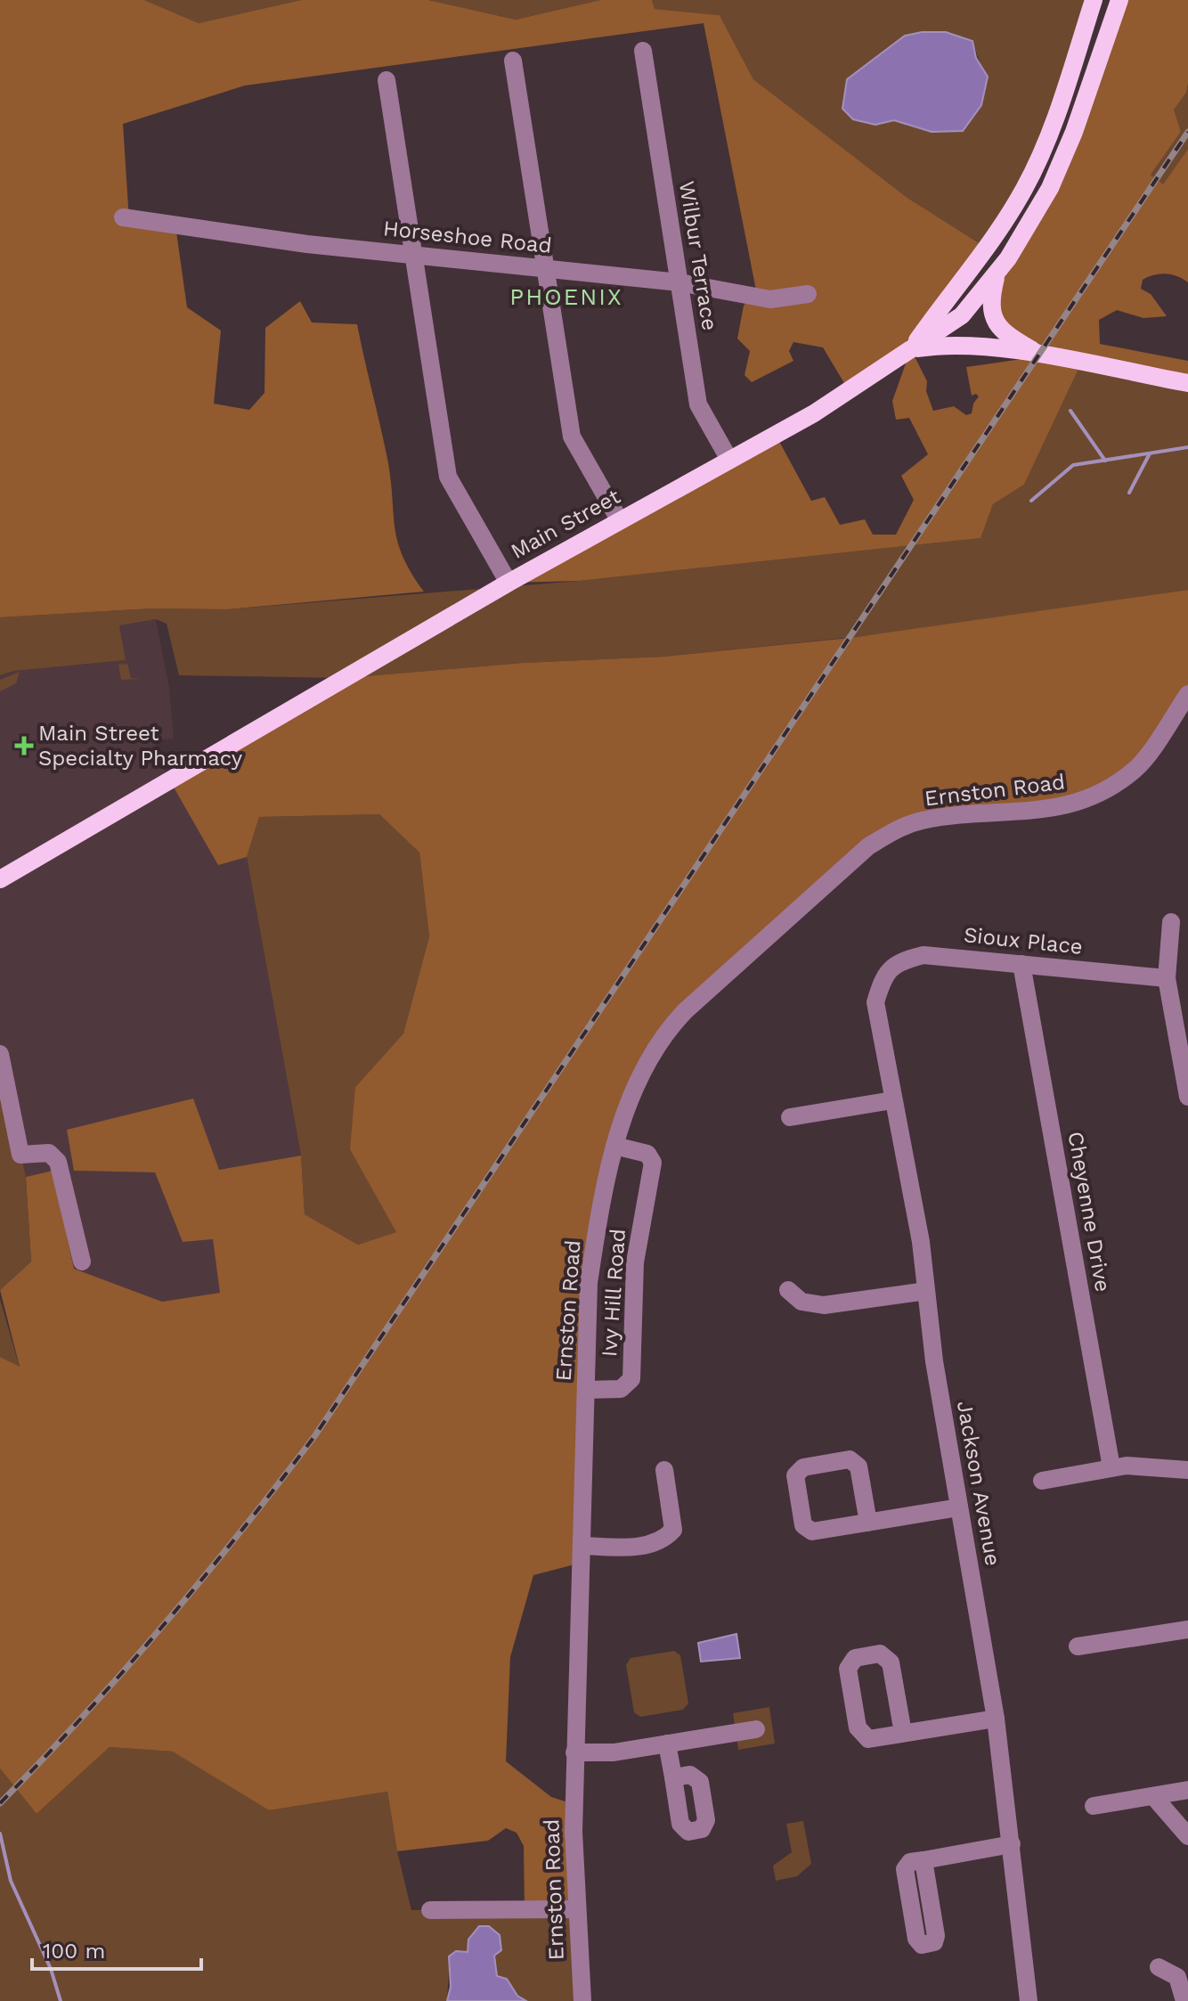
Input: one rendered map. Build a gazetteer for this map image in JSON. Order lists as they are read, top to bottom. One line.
{"streets":{"main road":["Main Street"],"street":["Horseshoe Road","Wilbur Terrace","Ernston Road","Sioux Place","Cheyenne Drive","Ivy Hill Road","Jackson Avenue"]},"crossings":[["Horseshoe Road","Wilbur Terrace"],["Wilbur Terrace","Main Street"],["Ernston Road","Ivy Hill Road"],["Sioux Place","Cheyenne Drive"],["Sioux Place","Jackson Avenue"]],"districts":["PHOENIX"],"places":{"health":["Main Street Specialty Pharmacy"]},"scale_bar":"100 m"}
